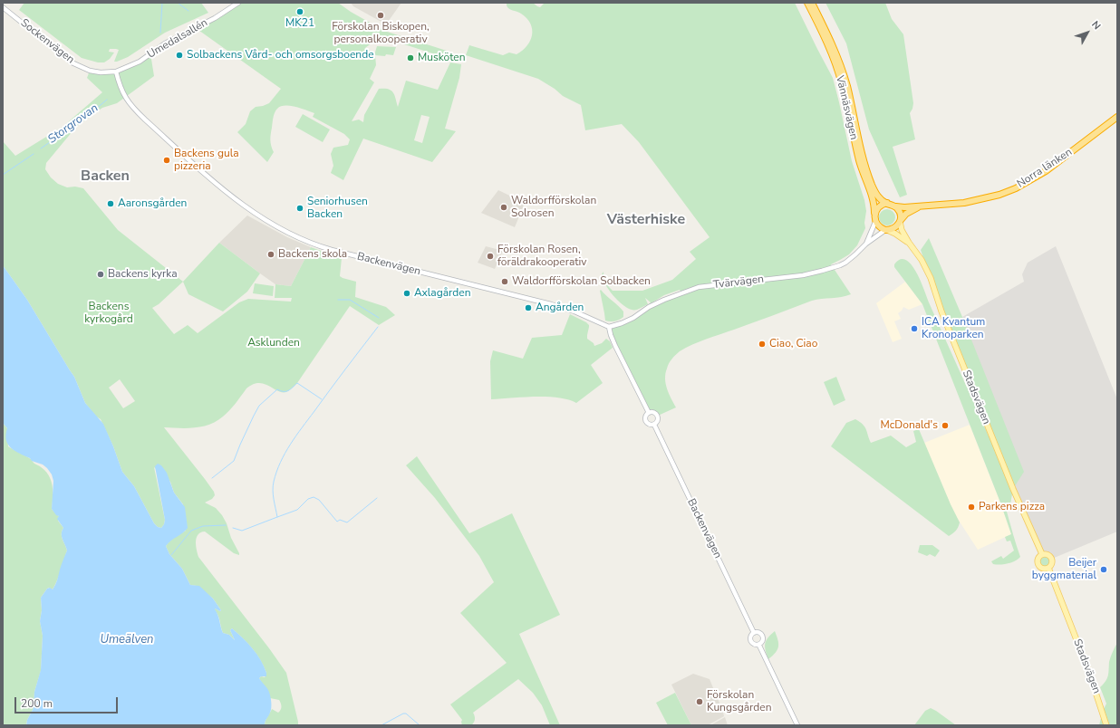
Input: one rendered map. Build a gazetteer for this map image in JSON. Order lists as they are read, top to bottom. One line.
{"streets":{"highway":["Vännäsvägen","Norra länken"],"main road":["Stadsvägen"],"street":["Umedalsallén","Sockenvägen","Backenvägen","Tvärvägen"]},"crossings":[["Umedalsallén","Sockenvägen"],["Umedalsallén","Backenvägen"],["Sockenvägen","Backenvägen"],["Vännäsvägen","Norra länken"],["Vännäsvägen","Tvärvägen"],["Vännäsvägen","Stadsvägen"],["Norra länken","Tvärvägen"],["Norra länken","Stadsvägen"],["Backenvägen","Tvärvägen"],["Tvärvägen","Stadsvägen"]],"districts":["Backen","Västerhiske"],"water":["Storgrovan","Umeälven"],"parks":["Backens kyrkogård","Asklunden"],"places":["MK21","Förskolan Biskopen, personalkooperativ","Solbackens Vård- och omsorgsboende","Musköten","Backens gula pizzeria","Aaronsgården","Waldorfförskolan Solrosen","Seniorhusen Backen","Backens skola","Förskolan Rosen, föräldrakooperativ","Backens kyrka","Waldorfförskolan Solbacken","Axlagården","Angården","ICA Kvantum Kronoparken","Ciao, Ciao","McDonald's","Parkens pizza","Beijer byggmaterial","Förskolan Kungsgården"],"scale_bar":"200 m","north":"top right"}
